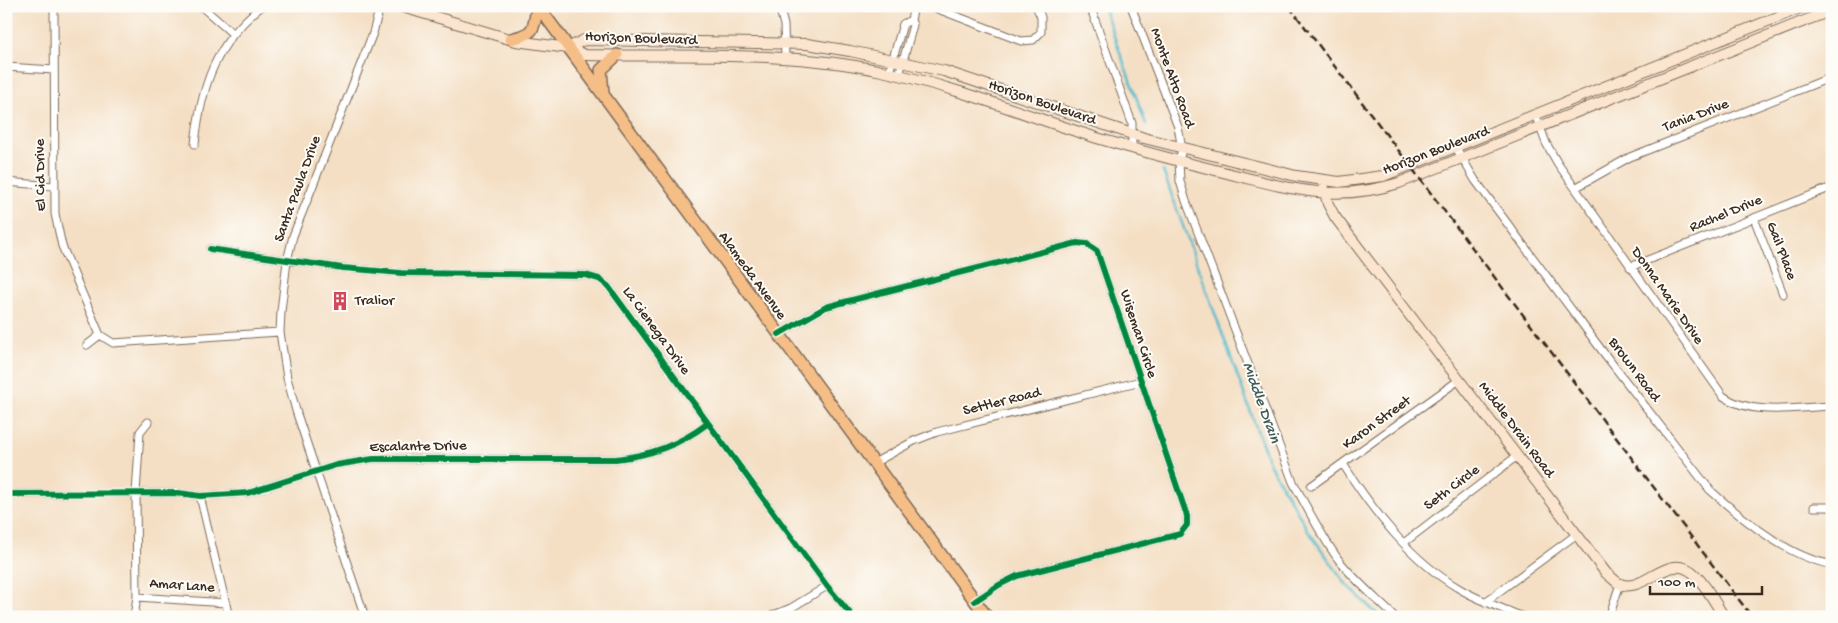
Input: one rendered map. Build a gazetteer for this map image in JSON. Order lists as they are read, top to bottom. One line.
{"streets":{"main road":["Horizon Boulevard","Alameda Avenue","Middle Drain Road"],"street":["Monte Alto Road","Tania Drive","El Cid Drive","Santa Paula Drive","Rachel Drive","Gail Place","Donna Marie Drive","La Cienega Drive","Wiseman Circle","Brown Road","Settler Road","Karon Street","Escalante Drive","Seth Circle","Amar Lane"]},"crossings":[["Horizon Boulevard","Monte Alto Road"],["Horizon Boulevard","Alameda Avenue"],["Horizon Boulevard","Donna Marie Drive"],["Horizon Boulevard","Brown Road"],["Horizon Boulevard","Middle Drain Road"],["Tania Drive","Donna Marie Drive"],["Santa Paula Drive","La Cienega Drive"],["Santa Paula Drive","Escalante Drive"],["Rachel Drive","Gail Place"],["Rachel Drive","Donna Marie Drive"],["Alameda Avenue","Wiseman Circle"],["Alameda Avenue","Settler Road"],["La Cienega Drive","Escalante Drive"],["Wiseman Circle","Settler Road"],["Karon Street","Middle Drain Road"],["Middle Drain Road","Seth Circle"]],"water":["Middle Drain"],"places":{"building":["Tralior"]},"scale_bar":"100 m"}
